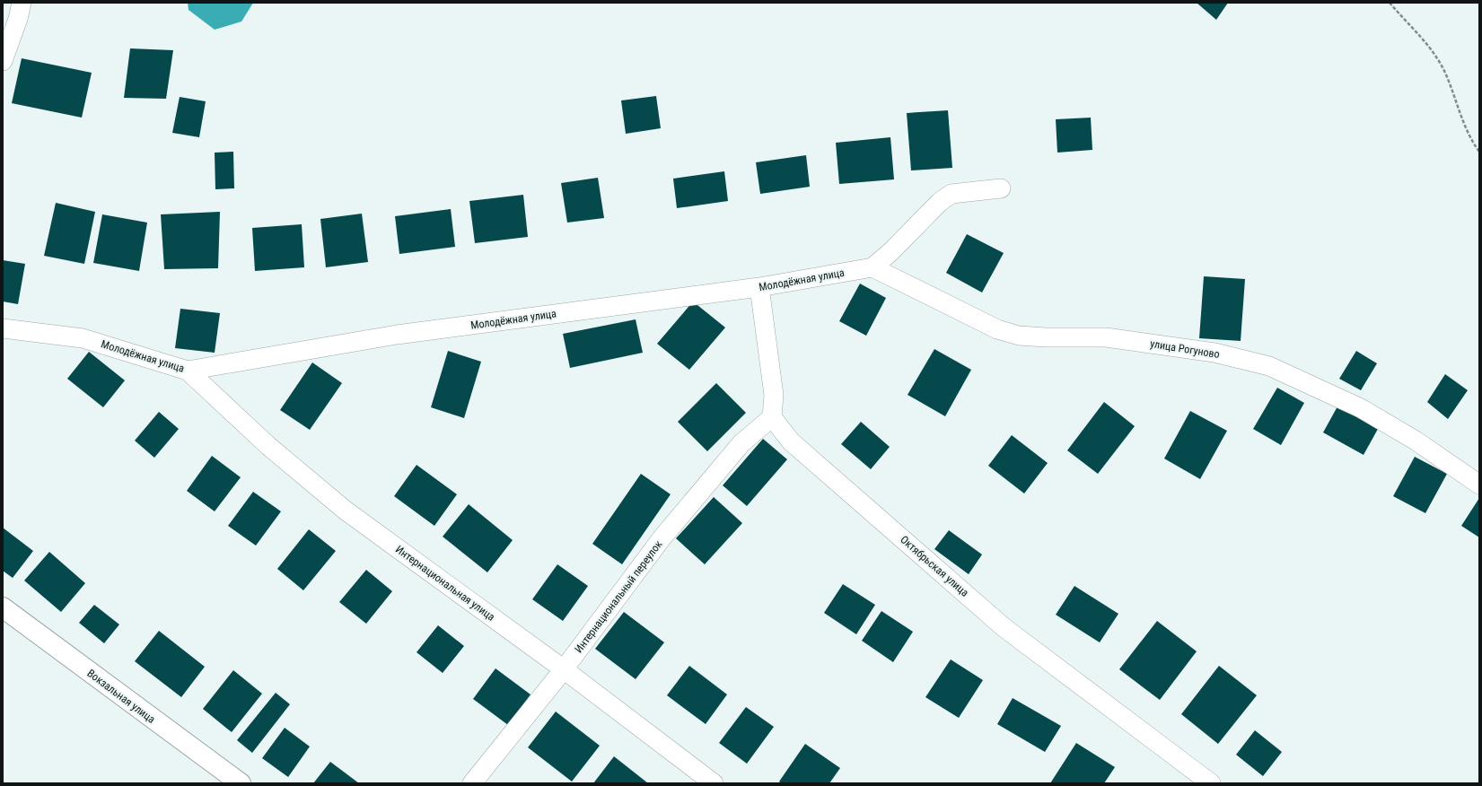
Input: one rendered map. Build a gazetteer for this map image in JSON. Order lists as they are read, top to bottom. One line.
{"streets":{"street":["Молодёжная улица","улица Рогуново","Октябрьская улица","Интернациональная улица","Интернациональный переулок","Вокзальная улица"]},"crossings":[["Молодёжная улица","улица Рогуново"],["Молодёжная улица","Интернациональная улица"],["Октябрьская улица","Интернациональный переулок"],["Интернациональная улица","Интернациональный переулок"]]}
